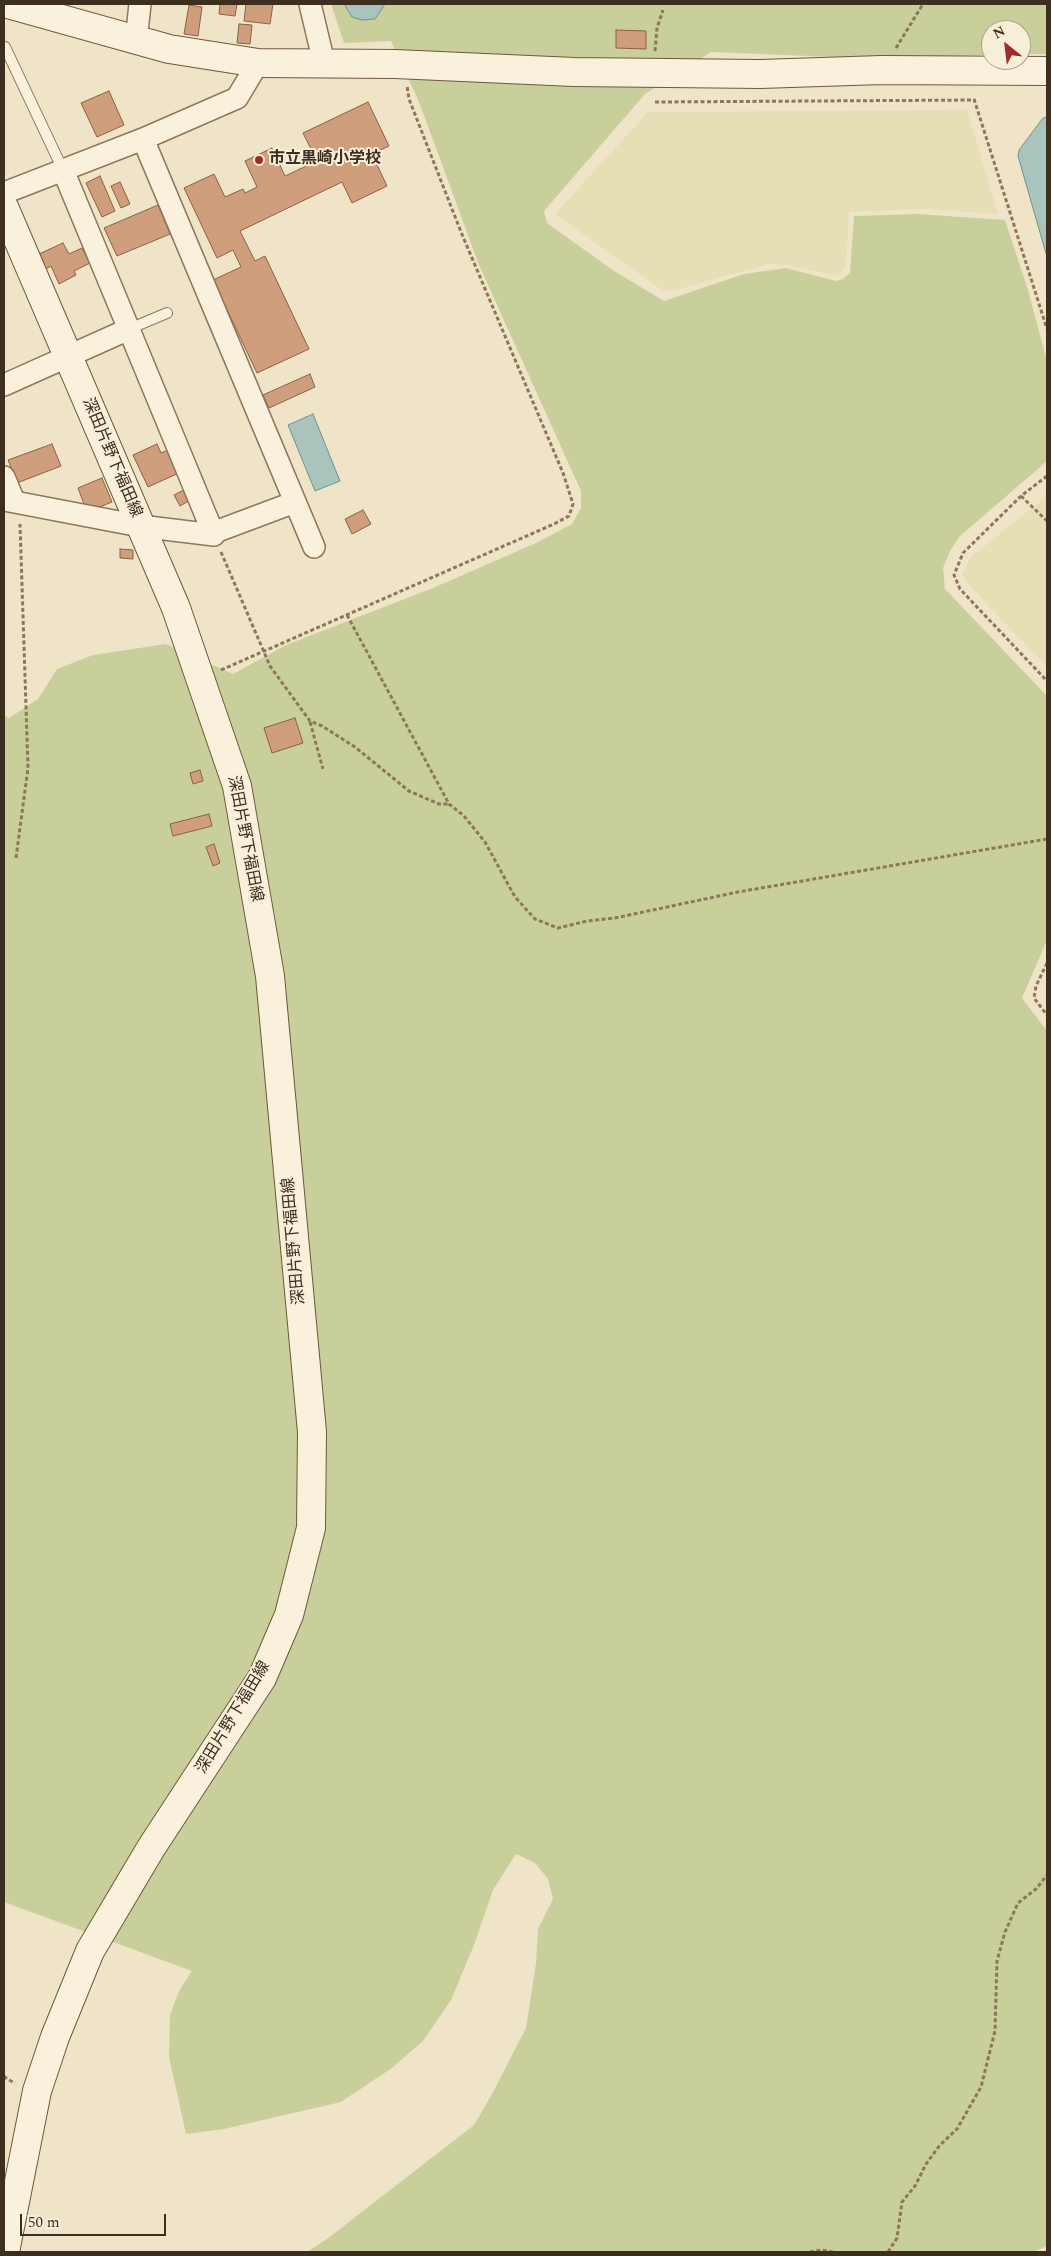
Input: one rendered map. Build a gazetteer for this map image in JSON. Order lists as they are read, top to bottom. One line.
{"streets":{"main road":["深田片野下福田線"]},"places":["市立黒崎小学校"],"scale_bar":"50 m","north":"top left"}
